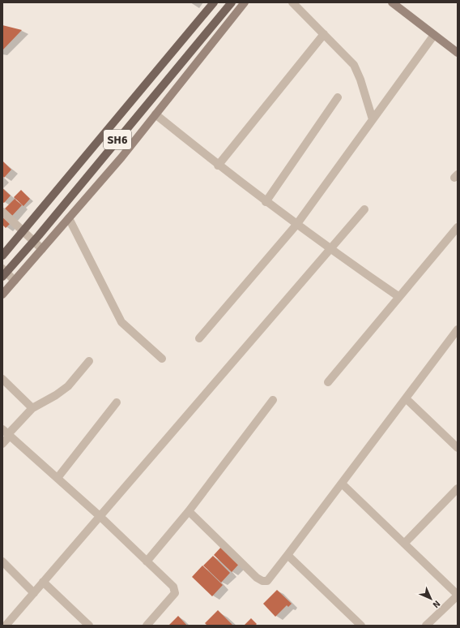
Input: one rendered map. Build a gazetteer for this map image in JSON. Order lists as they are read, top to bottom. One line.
{"streets":{"main road":["SH6"]},"north":"bottom right"}
